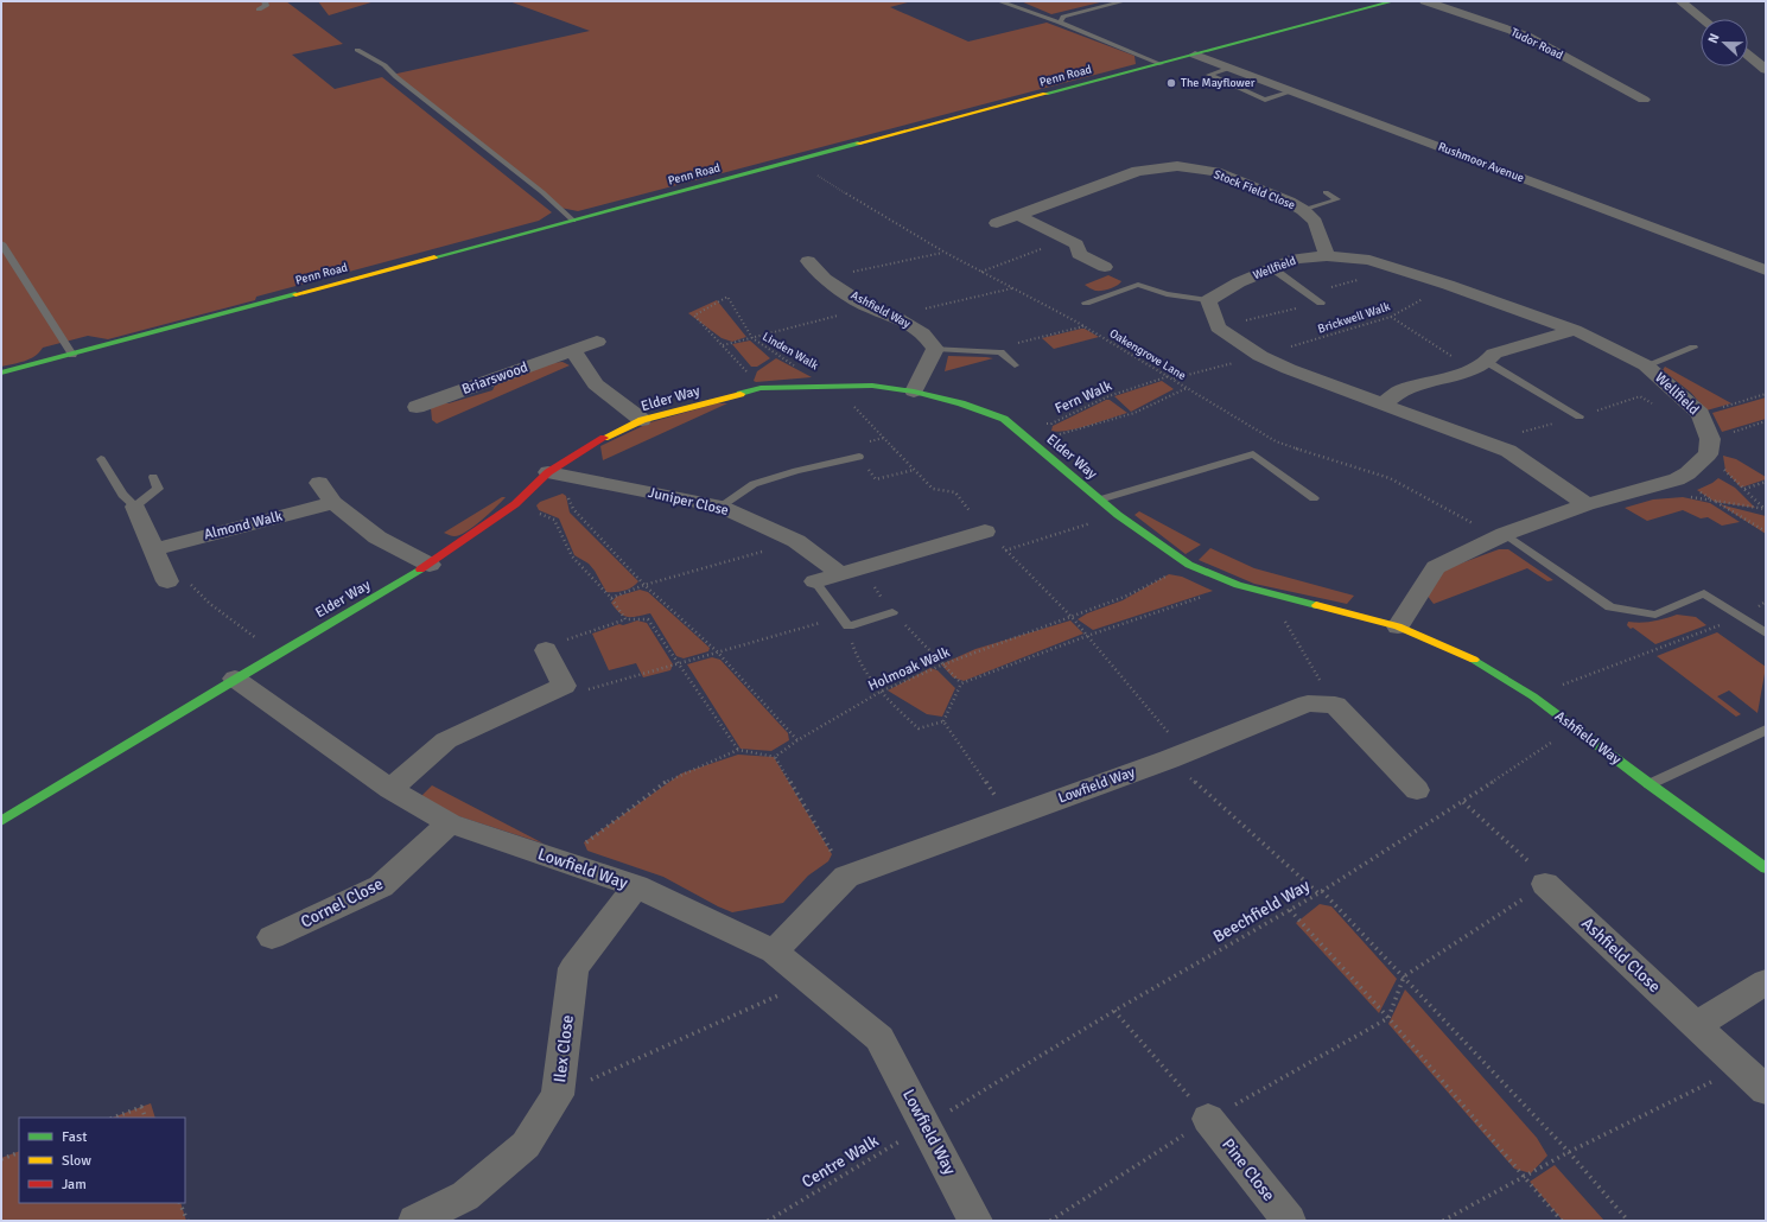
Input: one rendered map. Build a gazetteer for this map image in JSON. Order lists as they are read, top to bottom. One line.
{"streets":{"main road":["Penn Road","Ashfield Way","Elder Way"],"street":["Tudor Road","Rushmoor Avenue","Stock Field Close","Wellfield","Briarswood","Juniper Close","Almond Walk","Lowfield Way","Cornel Close","Ashfield Close","Ilex Close","Pine Close"],"path":["Brickwell Walk","Linden Walk","Oakengrove Lane","Fern Walk","Holmoak Walk","Beechfield Way","Centre Walk"]},"crossings":[["Penn Road","Rushmoor Avenue"],["Penn Road","Oakengrove Lane"],["Stock Field Close","Wellfield"],["Wellfield","Brickwell Walk"],["Ashfield Way","Elder Way"],["Brickwell Walk","Oakengrove Lane"],["Linden Walk","Elder Way"],["Linden Walk","Holmoak Walk"],["Linden Walk","Lowfield Way"],["Linden Walk","Beechfield Way"],["Oakengrove Lane","Fern Walk"],["Fern Walk","Elder Way"],["Elder Way","Juniper Close"],["Elder Way","Holmoak Walk"],["Elder Way","Lowfield Way"],["Lowfield Way","Cornel Close"],["Lowfield Way","Beechfield Way"],["Lowfield Way","Ilex Close"],["Lowfield Way","Centre Walk"],["Beechfield Way","Centre Walk"]],"places":["The Mayflower"],"legend":["Fast","Slow","Jam"],"north":"left"}
